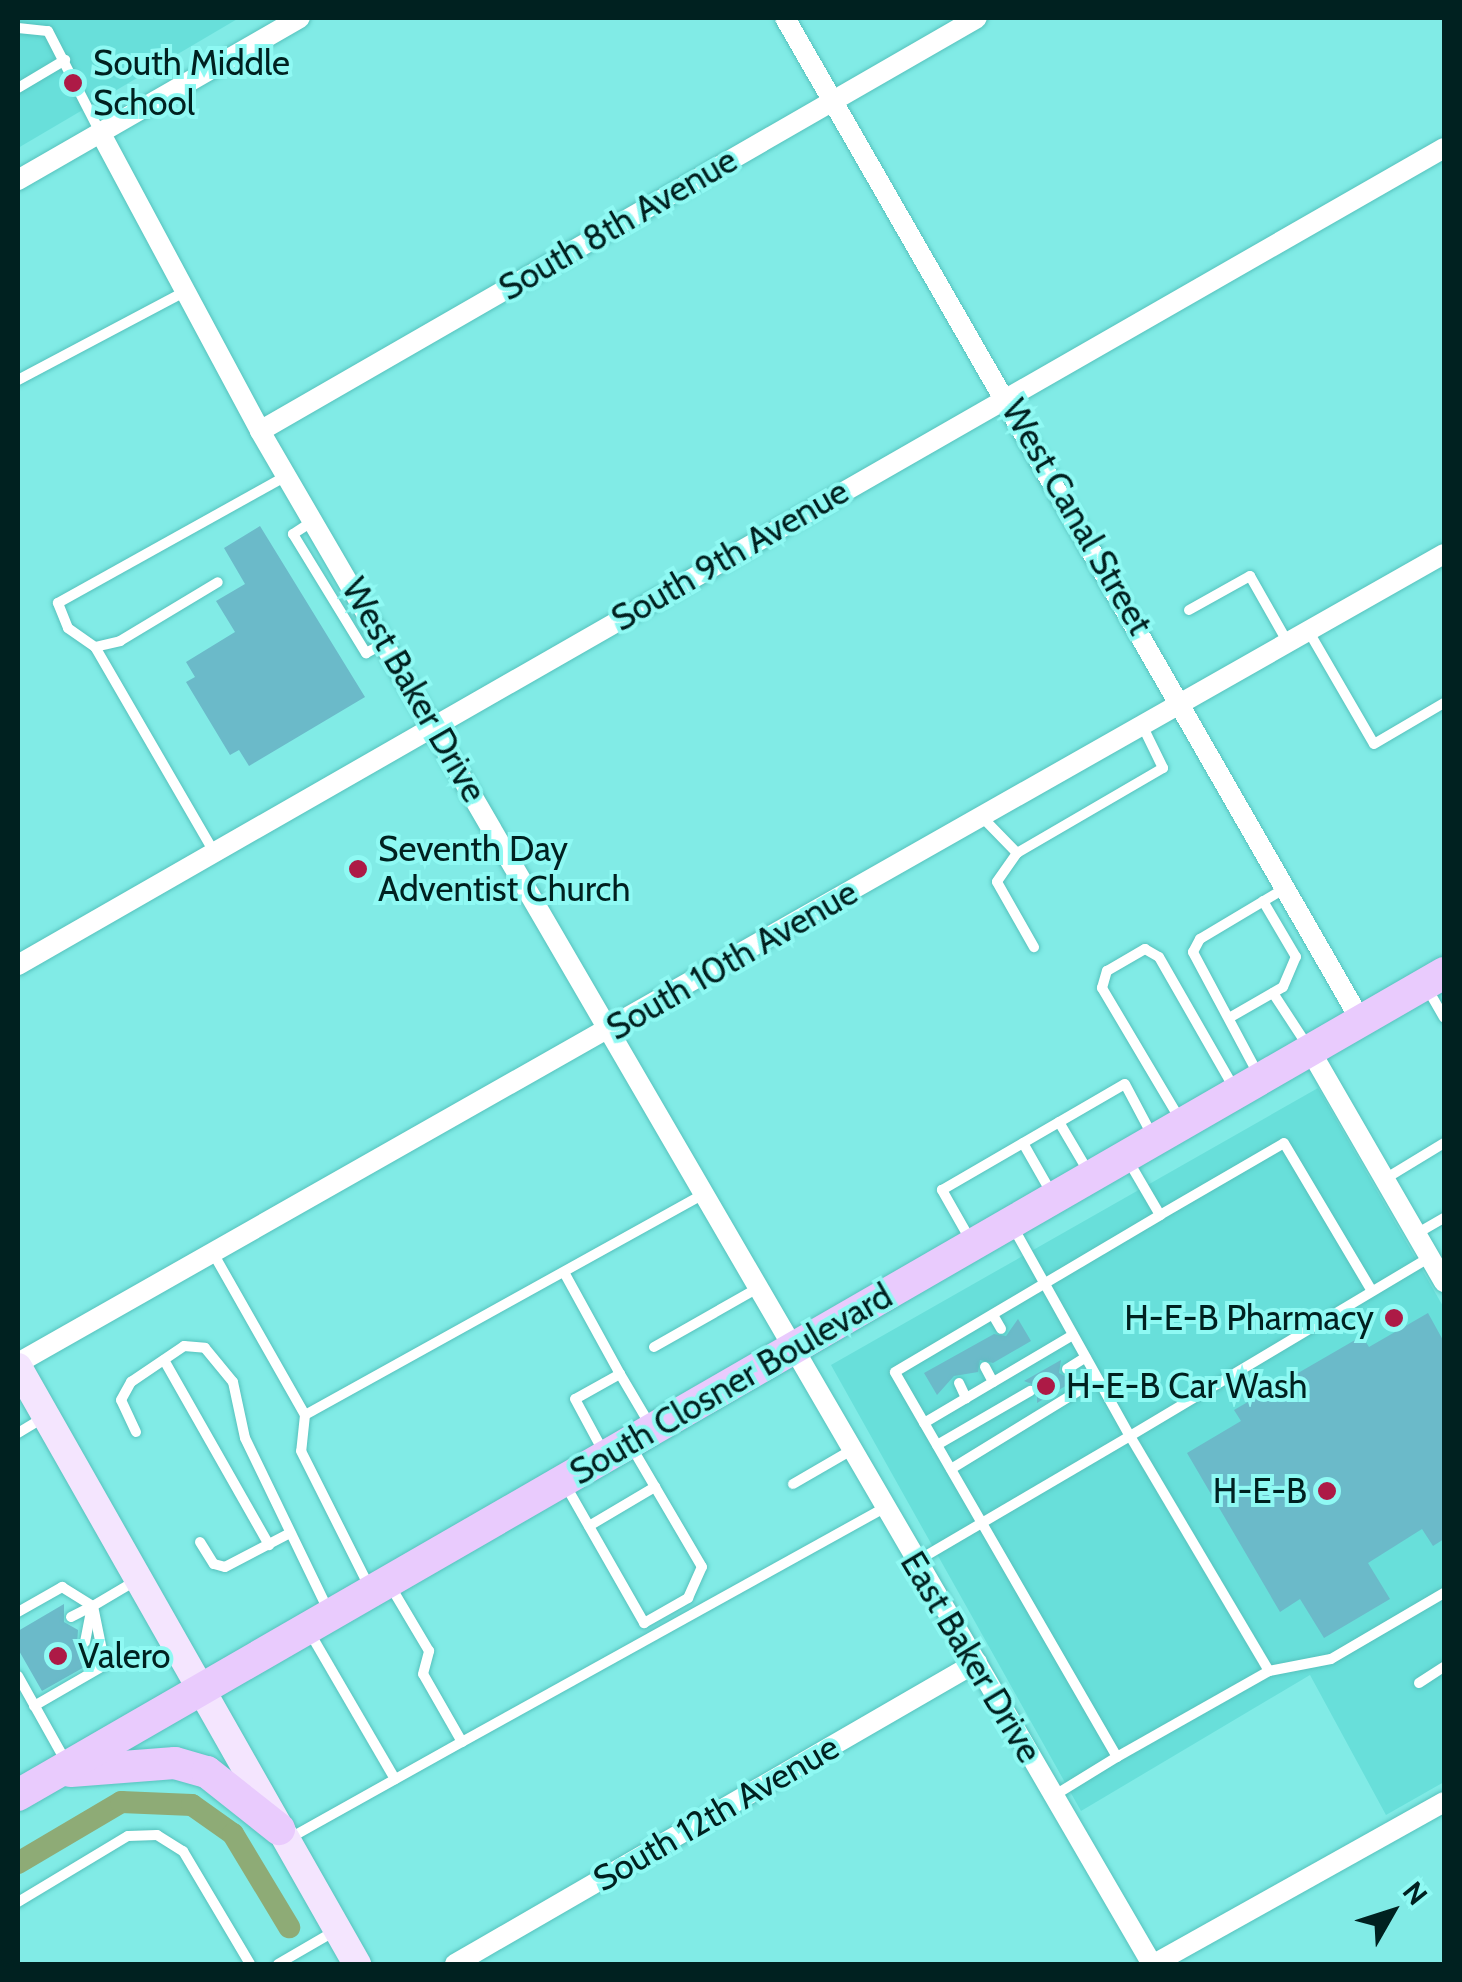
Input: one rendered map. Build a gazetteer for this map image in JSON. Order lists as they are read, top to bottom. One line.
{"streets":{"main road":["South Closner Boulevard"],"street":["South 8th Avenue","West Canal Street","South 9th Avenue","West Baker Drive","South 10th Avenue","East Baker Drive","South 12th Avenue"]},"crossings":[["South 8th Avenue","West Canal Street"],["South 8th Avenue","West Baker Drive"],["West Canal Street","South 9th Avenue"],["West Canal Street","South 10th Avenue"],["West Canal Street","South Closner Boulevard"],["South 9th Avenue","West Baker Drive"],["West Baker Drive","South 10th Avenue"],["West Baker Drive","South Closner Boulevard"],["West Baker Drive","East Baker Drive"],["South Closner Boulevard","East Baker Drive"],["East Baker Drive","South 12th Avenue"]],"places":["South Middle School","Seventh Day Adventist Church","H-E-B Pharmacy","H-E-B Car Wash","H-E-B","Valero"],"north":"top right"}
